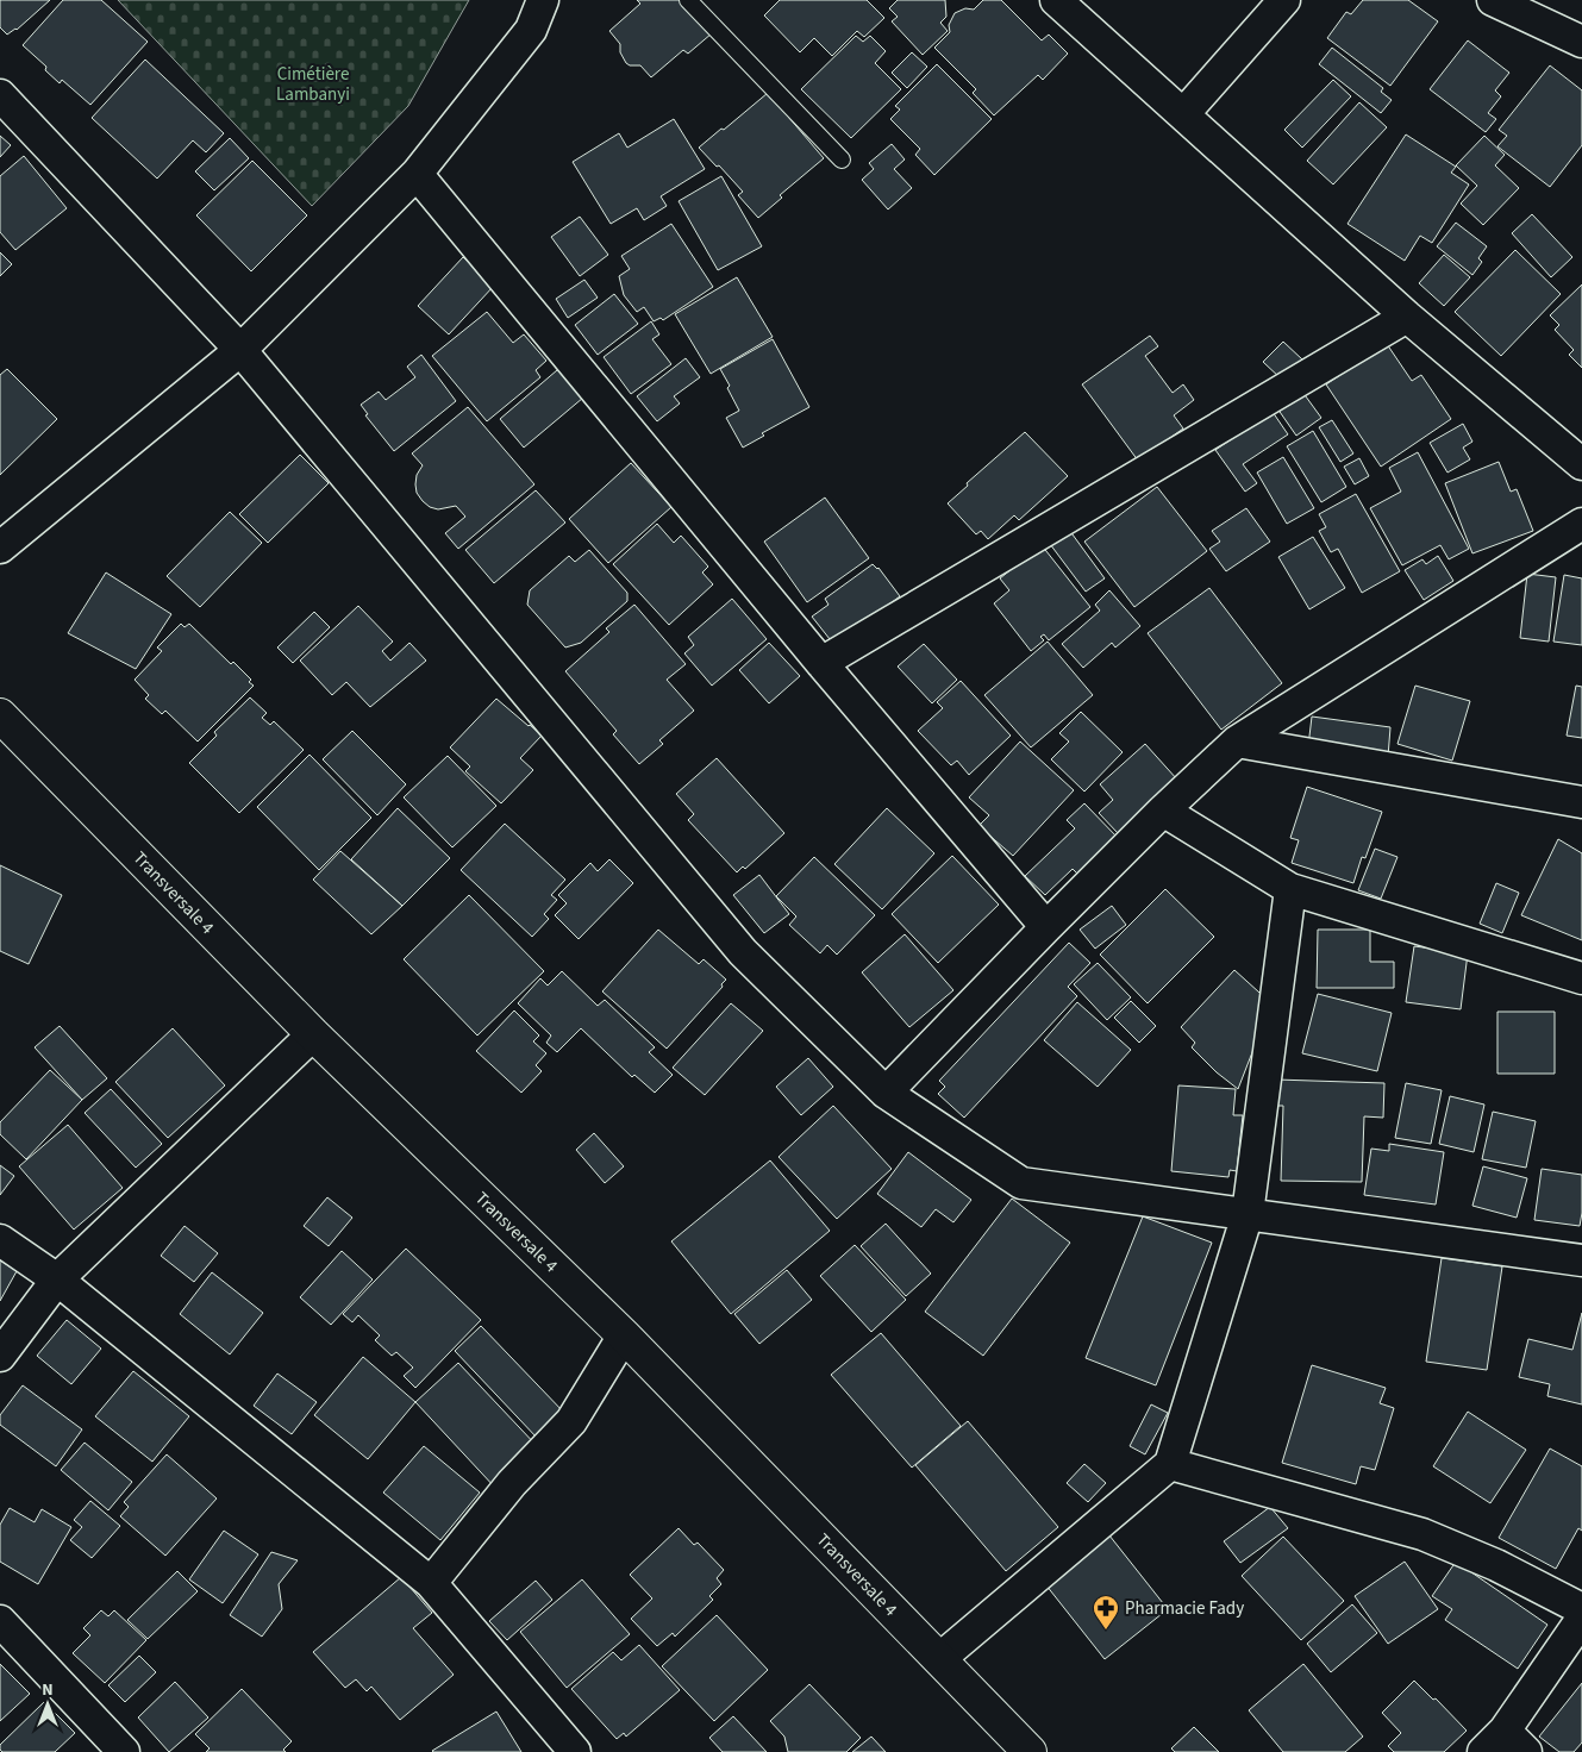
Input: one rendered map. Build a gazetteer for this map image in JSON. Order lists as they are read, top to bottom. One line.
{"streets":{"main road":["Transversale 4"]},"parks":["Cimétière Lambanyi"],"places":{"pharmacy":["Pharmacie Fady"]},"north":"top"}
